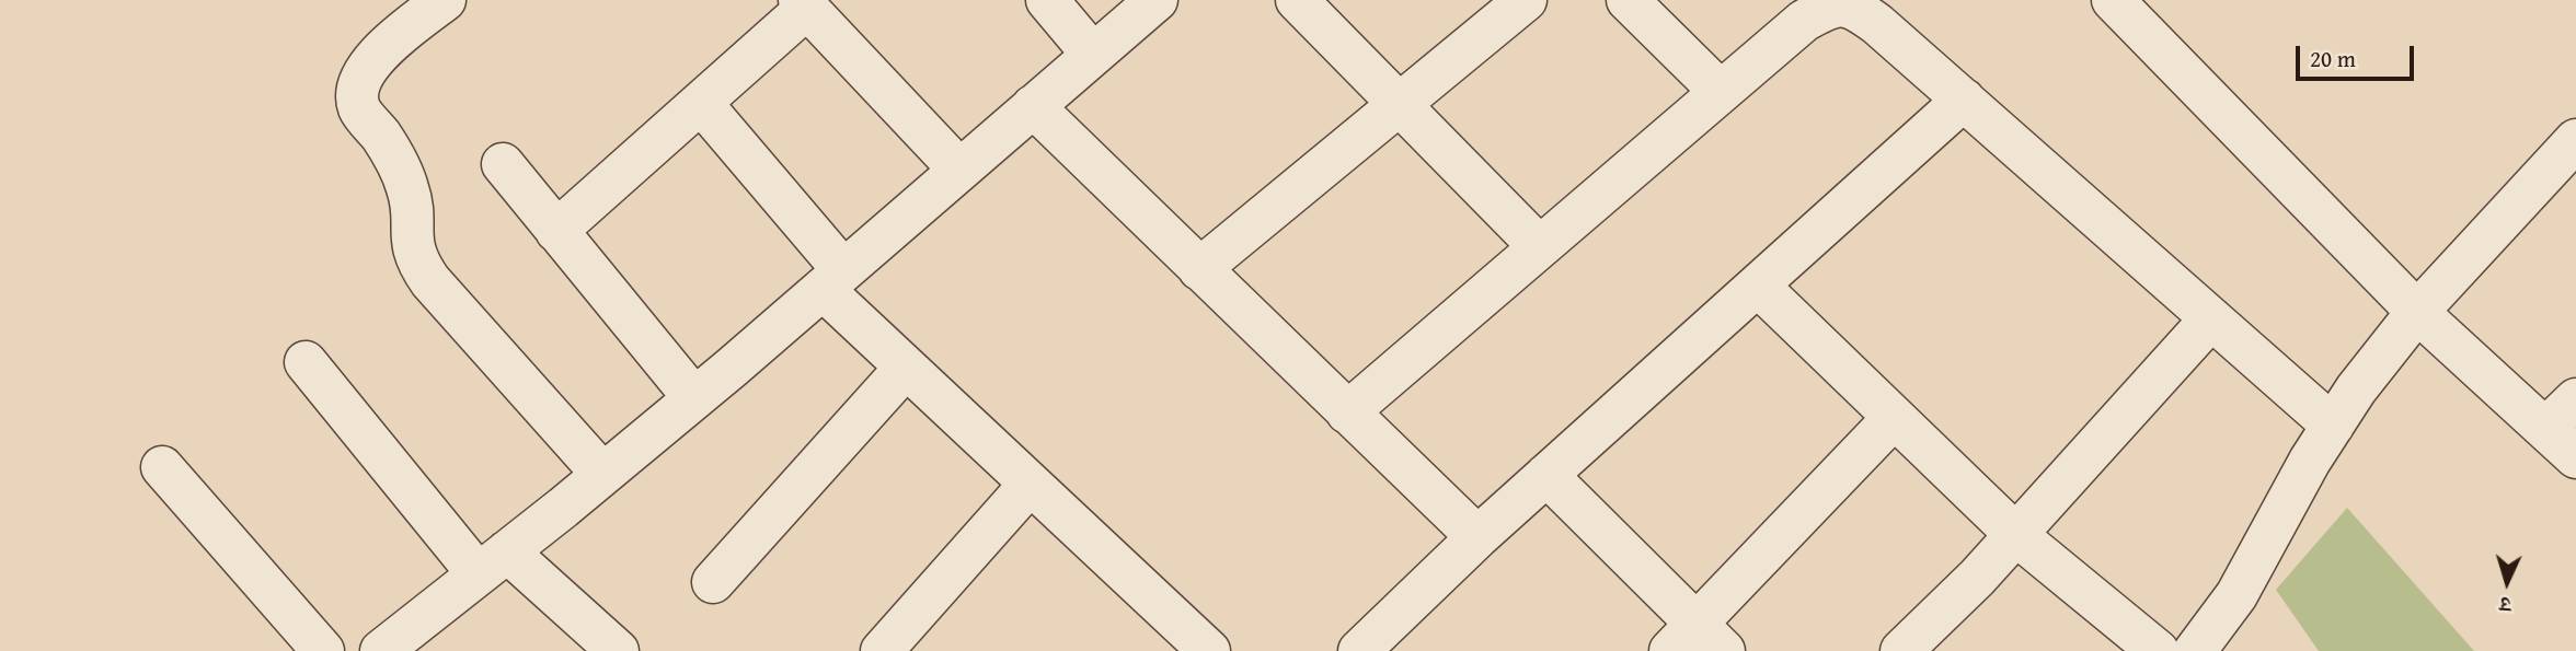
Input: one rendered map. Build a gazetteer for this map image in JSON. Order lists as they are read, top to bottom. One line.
{"scale_bar":"20 m","north":"bottom"}
